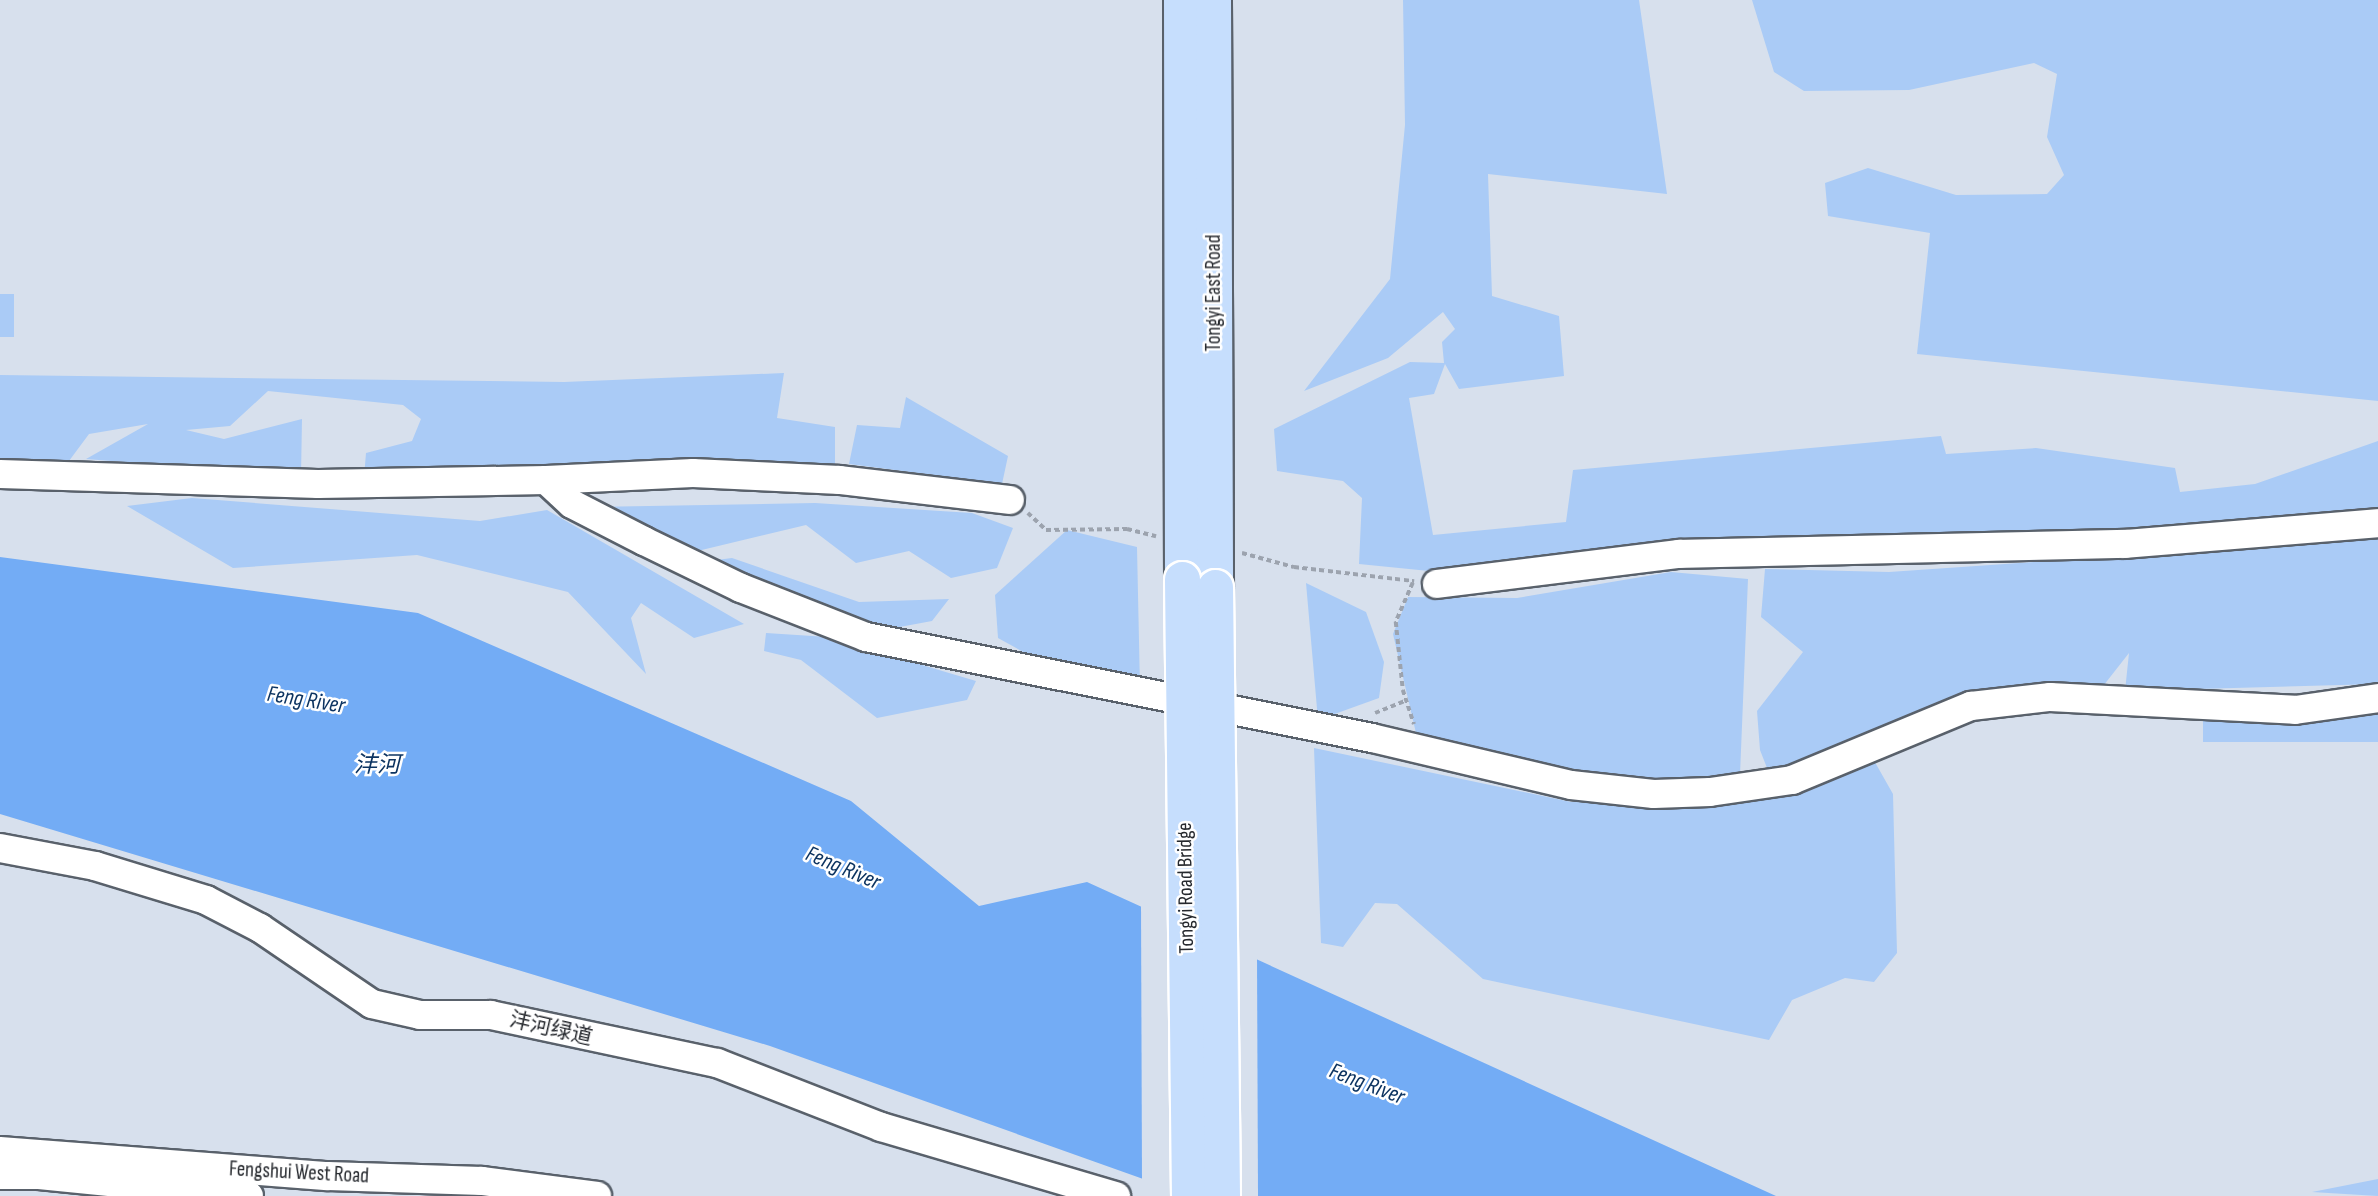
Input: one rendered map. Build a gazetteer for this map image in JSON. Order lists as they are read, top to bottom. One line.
{"streets":{"main road":["Tongyi East Road","Tongyi Road Bridge"],"street":["沣河绿道","Fengshui West Road"]},"crossings":[["Tongyi East Road","Tongyi Road Bridge"]],"water":["Feng River","沣河"]}
